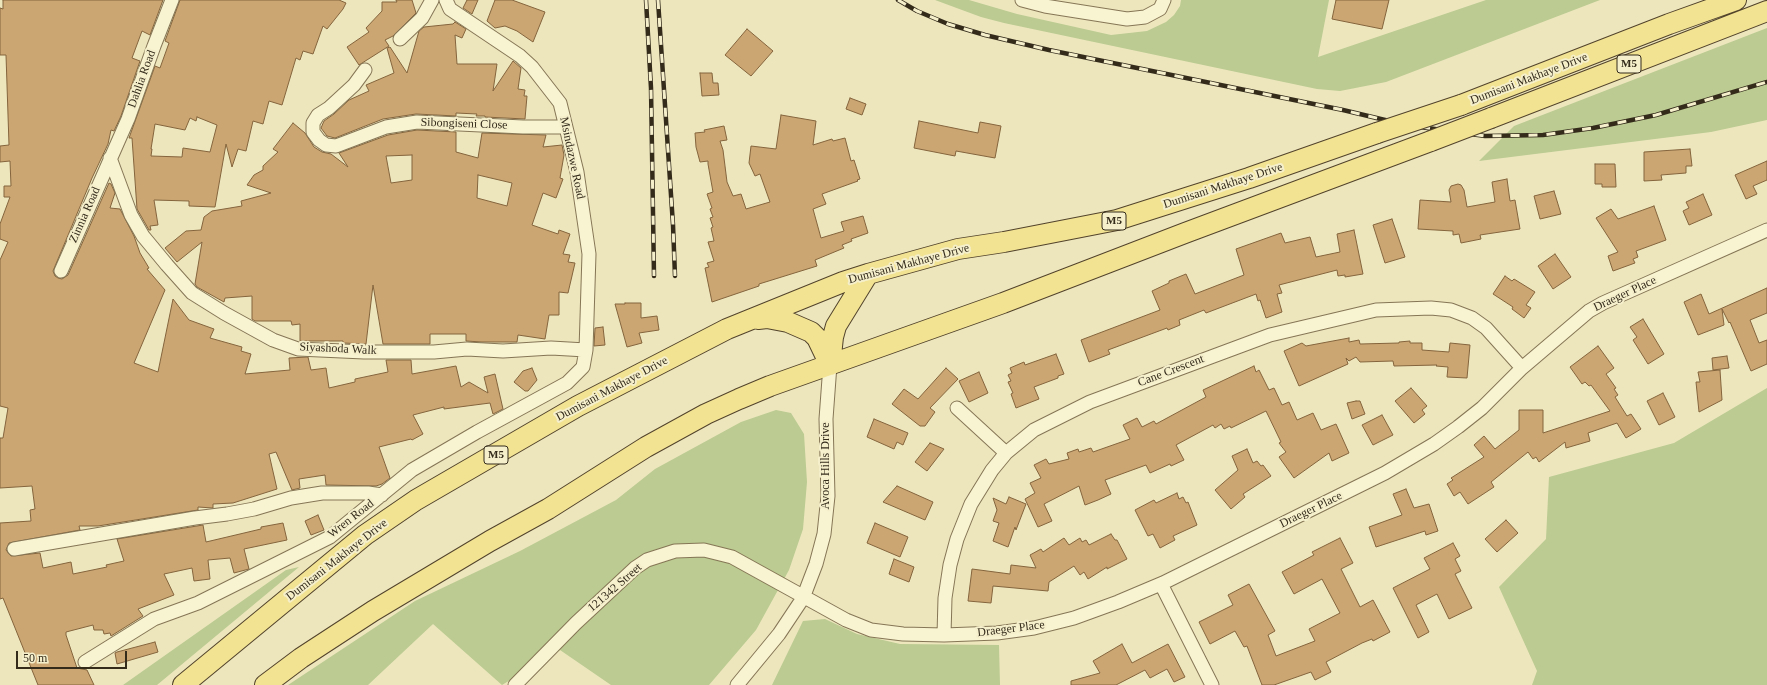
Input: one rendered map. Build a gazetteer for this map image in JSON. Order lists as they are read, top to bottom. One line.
{"streets":{"main road":["M5","Dumisani Makhaye Drive"],"street":["Dahlia Road","Sibongiseni Close","Msindazwe Road","Zinnia Road","Draeger Place","Siyashoda Walk","Cane Crescent","Avoca Hills Drive","Wren Road","121342 Street"]},"crossings":[["Dahlia Road","Zinnia Road"],["Dahlia Road","Siyashoda Walk"],["Dumisani Makhaye Drive","Avoca Hills Drive"],["Sibongiseni Close","Msindazwe Road"],["Msindazwe Road","Siyashoda Walk"],["Msindazwe Road","Wren Road"],["Zinnia Road","Siyashoda Walk"],["Draeger Place","Cane Crescent"],["Draeger Place","Avoca Hills Drive"],["Draeger Place","121342 Street"],["Avoca Hills Drive","121342 Street"]],"scale_bar":"50 m"}
